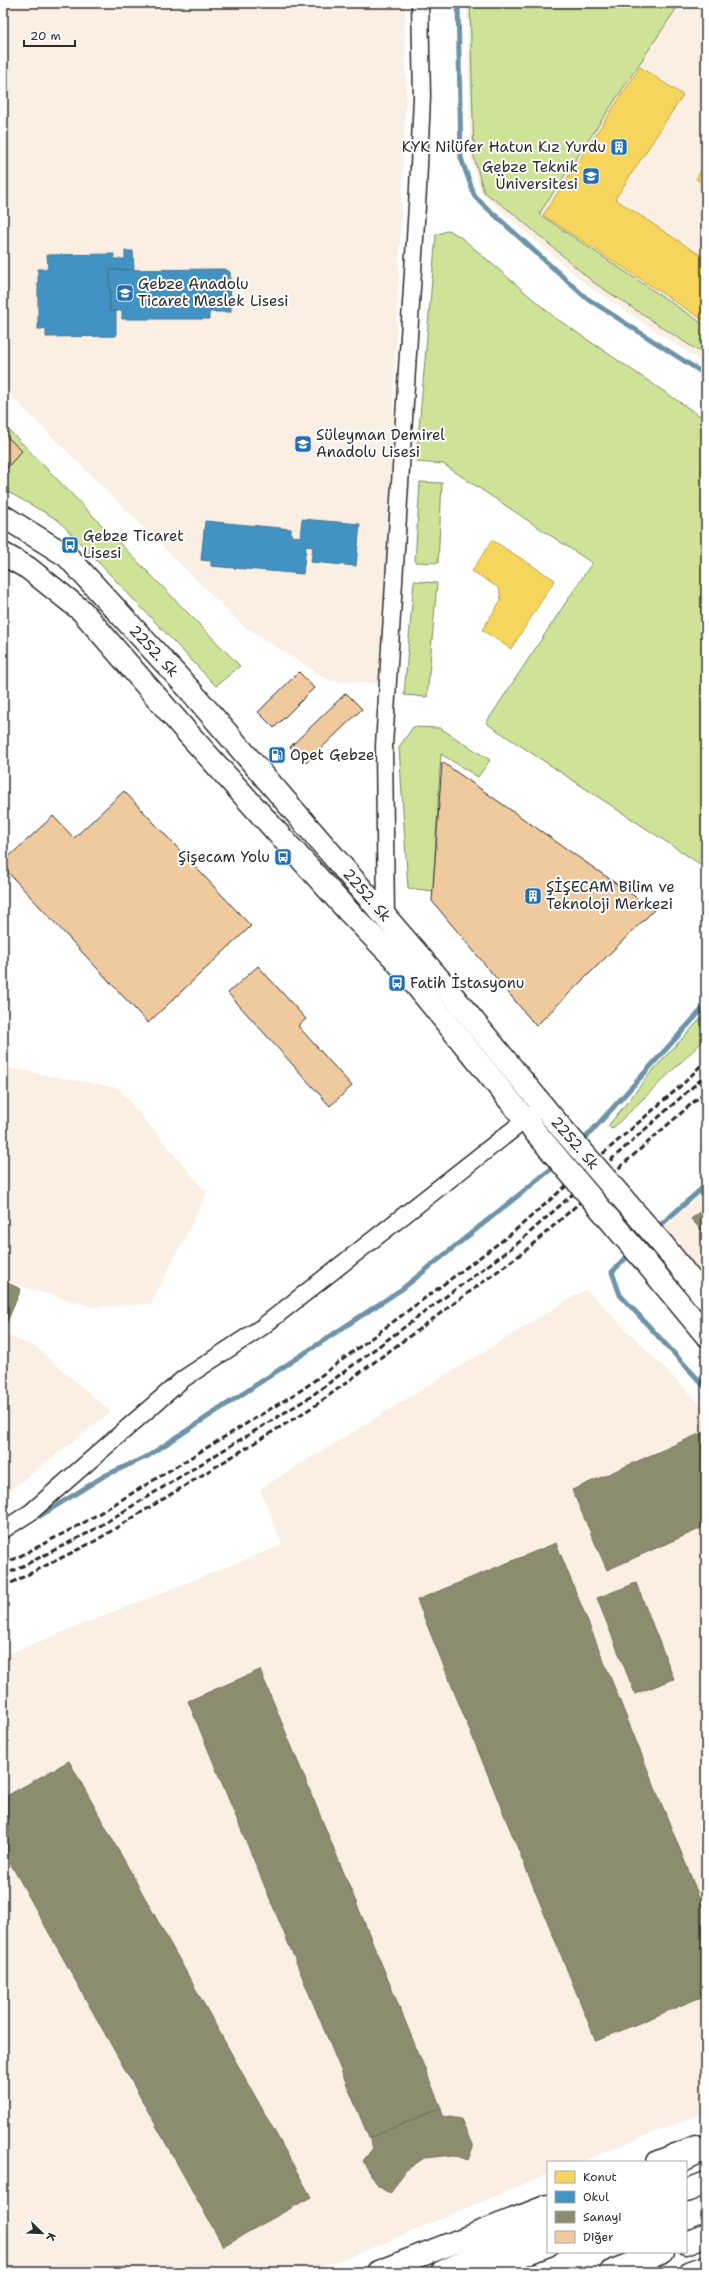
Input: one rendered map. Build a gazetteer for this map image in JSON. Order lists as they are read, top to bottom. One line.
{"streets":{"main road":["2252. Sk"]},"places":{"building":["KYK Nilüfer Hatun Kız Yurdu","ŞİŞECAM Bilim ve Teknoloji Merkezi"],"school or university":["Gebze Teknik Üniversitesi","Gebze Anadolu Ticaret Meslek Lisesi","Süleyman Demirel Anadolu Lisesi"],"bus stop":["Gebze Ticaret Lisesi","Şişecam Yolu","Fatih İstasyonu"],"fuel station":["Opet Gebze"]},"legend":["Konut","Okul","Sanayi","Diğer"],"scale_bar":"20 m","north":"bottom right"}
